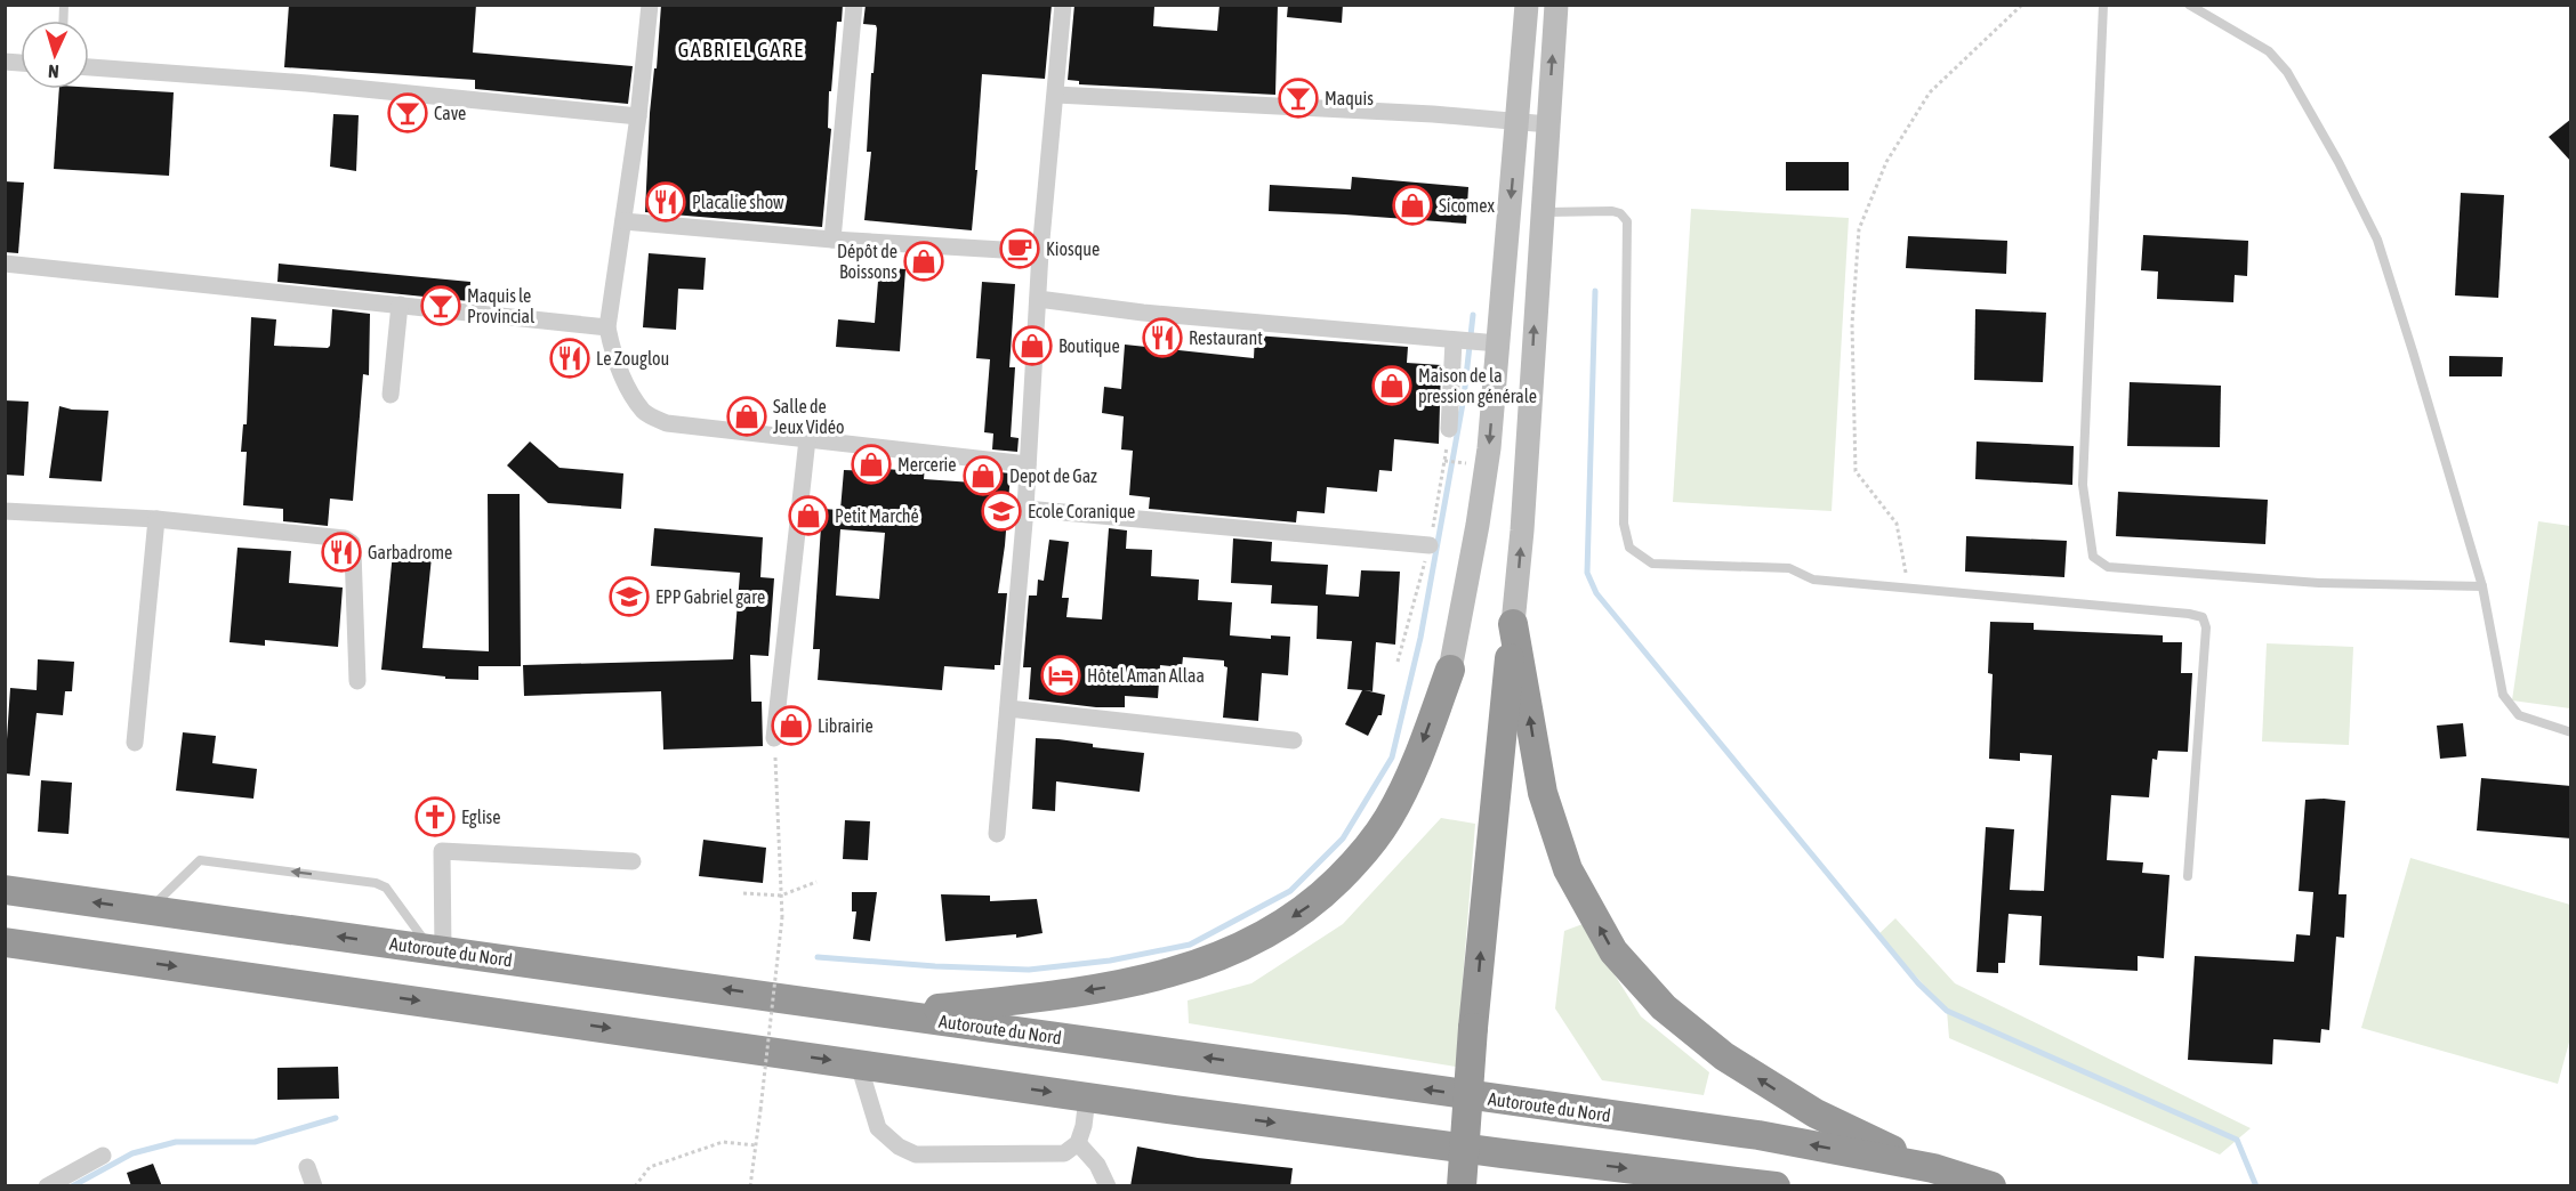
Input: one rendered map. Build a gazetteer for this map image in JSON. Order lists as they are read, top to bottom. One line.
{"streets":{"highway":["Autoroute du Nord"]},"districts":["GABRIEL GARE"],"places":{"bar":["Maquis","Cave","Maquis le Provincial"],"restaurant":["Placalie show","Restaurant","Le Zouglou","Garbadrome"],"shop":["Sicomex","Dépôt de Boissons","Boutique","Maison de la pression générale","Salle de Jeux Vidéo","Mercerie","Depot de Gaz","Petit Marché","Librairie"],"cafe":["Kiosque"],"school or university":["Ecole Coranique","EPP Gabriel gare"],"hotel":["Hôtel Aman Allaa"],"church":["Eglise"]},"north":"bottom"}
